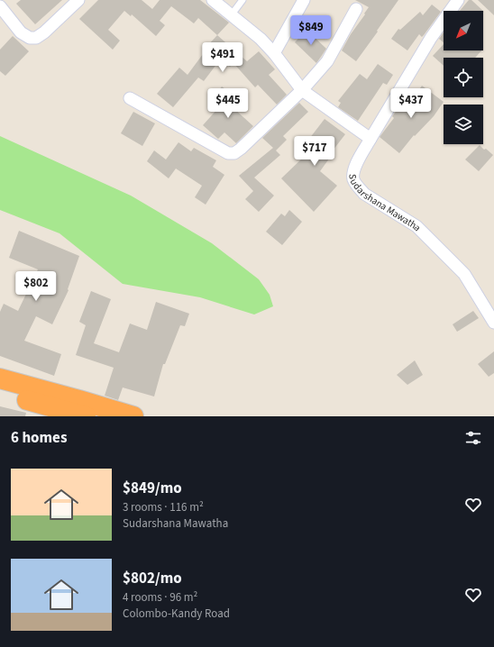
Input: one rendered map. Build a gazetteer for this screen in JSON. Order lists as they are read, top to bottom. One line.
{"streets":{"street":["Sudarshana Mawatha"]},"north":"bottom left","page":{"price":["$849","$491","$445","$437","$717","$802"],"heading":"6 homes","list":[{"name":"$849/mo","note":"3 rooms · 116 m² · Sudarshana Mawatha"},{"name":"$802/mo","note":"4 rooms · 96 m² · Colombo-Kandy Road"}]}}
